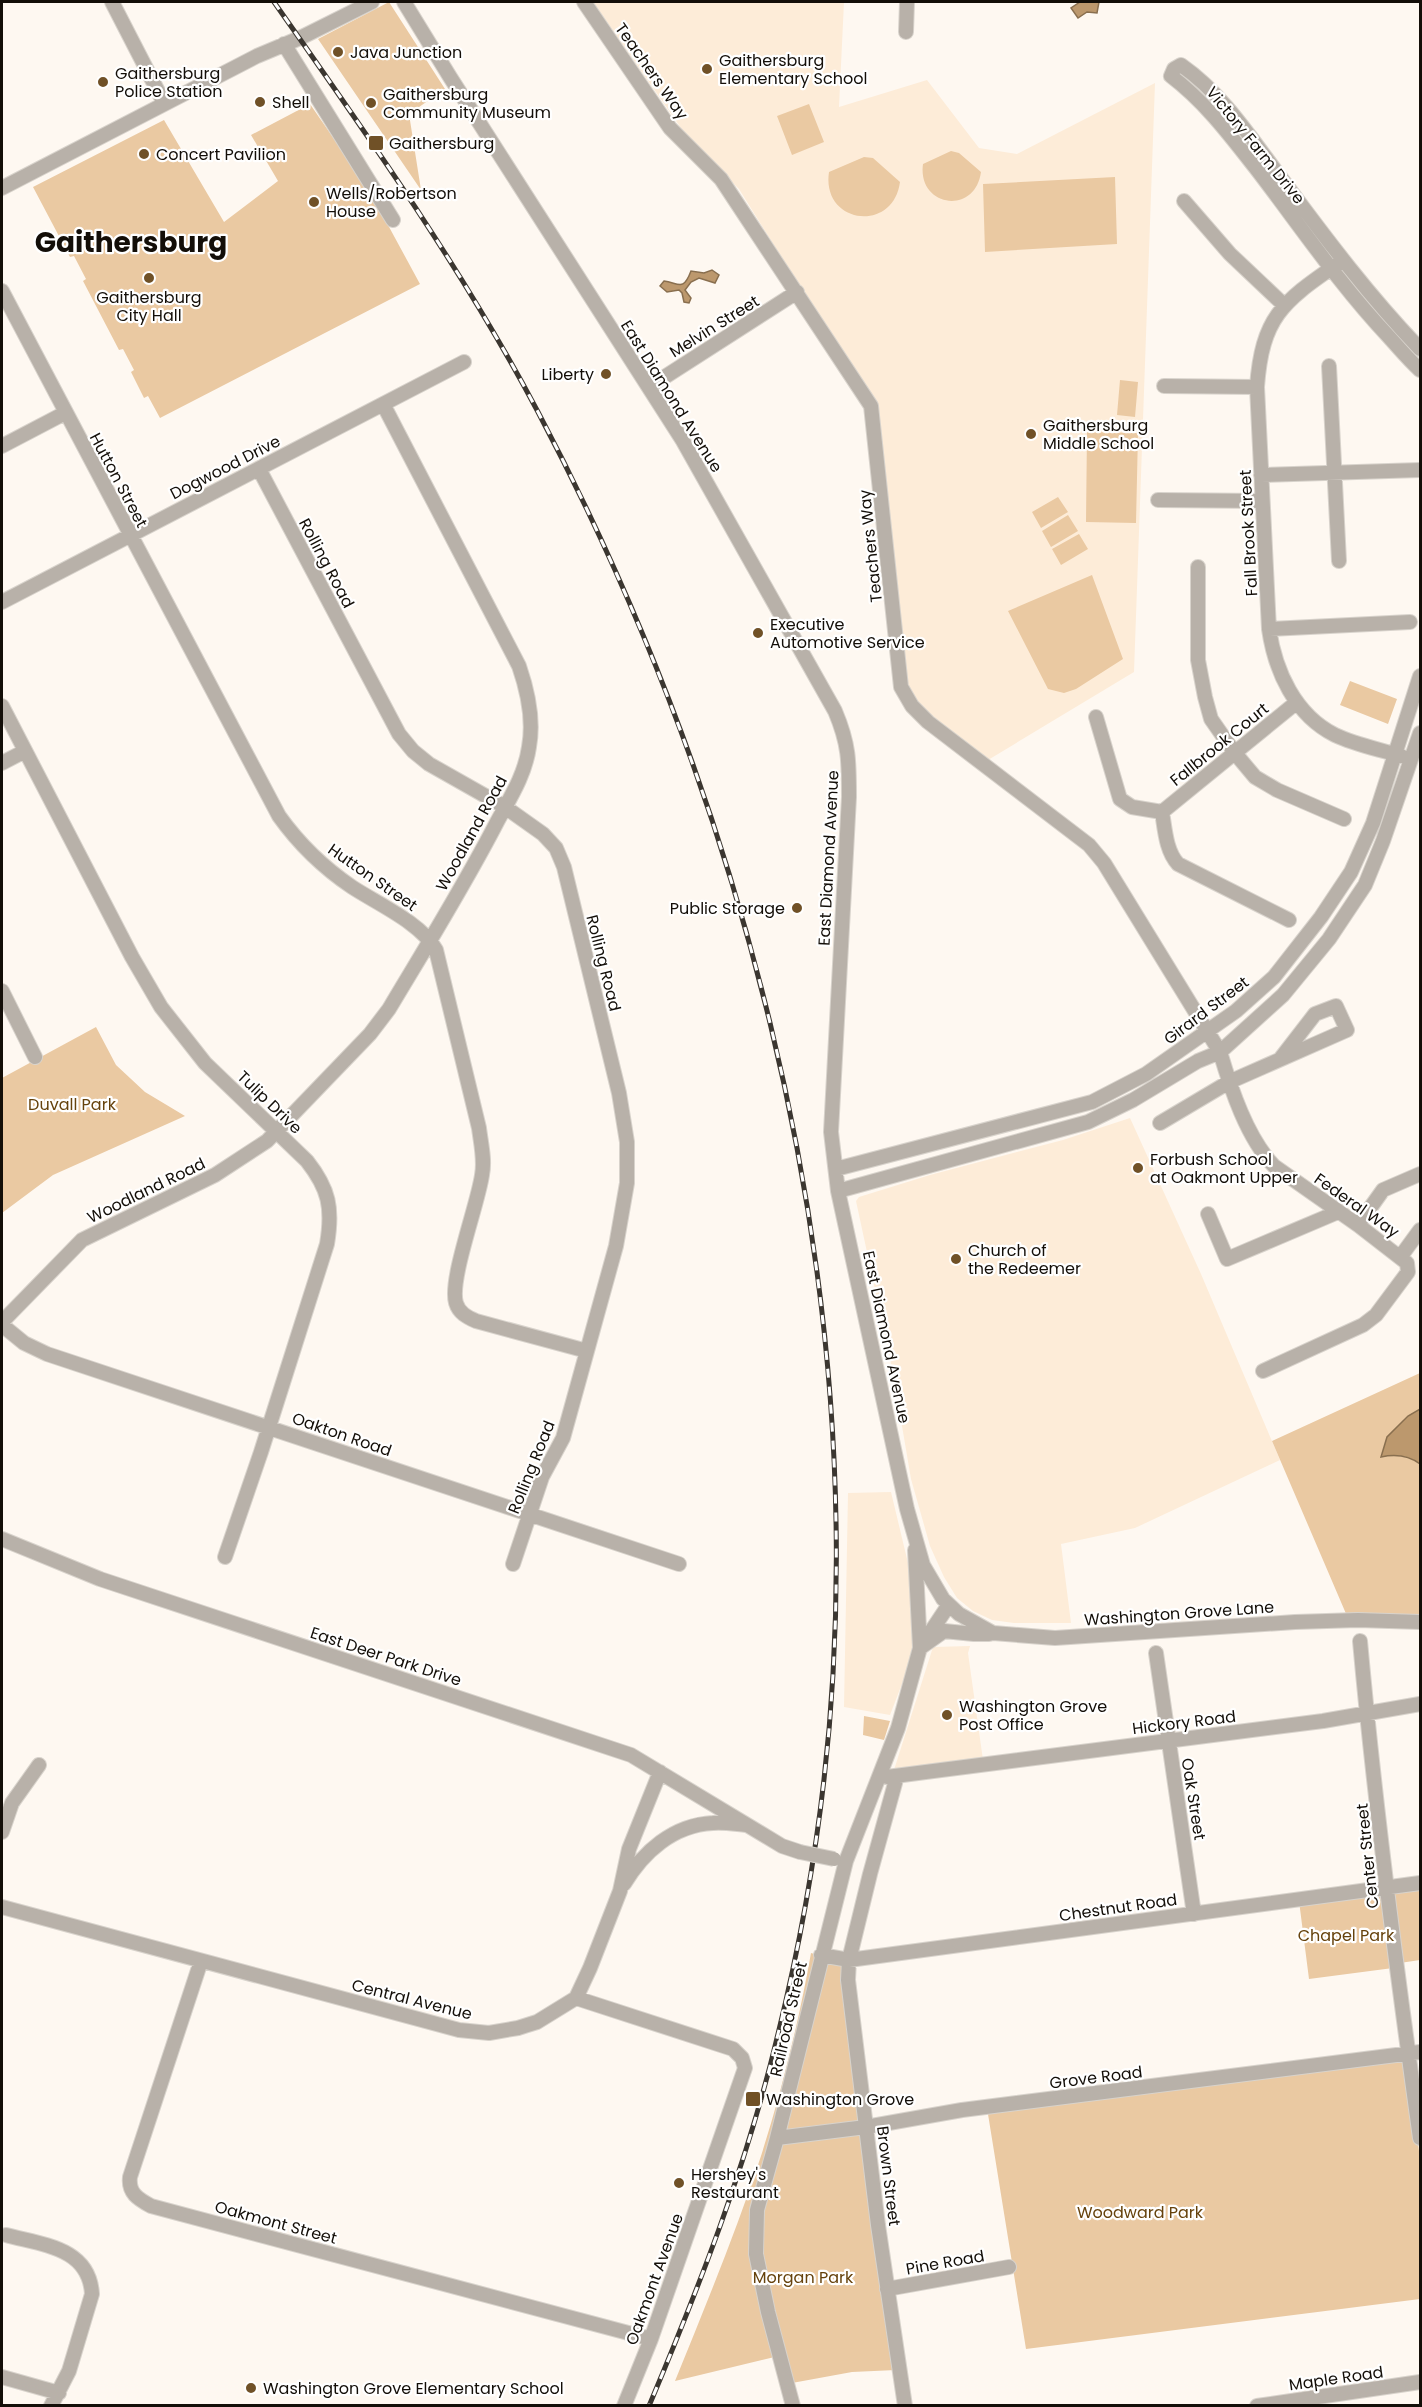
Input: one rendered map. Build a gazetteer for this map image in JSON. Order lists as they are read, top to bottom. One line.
{"streets":{"street":["Teachers Way","Victory Farm Drive","Melvin Street","East Diamond Avenue","Dogwood Drive","Hutton Street","Fall Brook Street","Rolling Road","Fallbrook Court","Woodland Road","Girard Street","Tulip Drive","Federal Way","Oakton Road","Washington Grove Lane","East Deer Park Drive","Hickory Road","Oak Street","Center Street","Chestnut Road","Central Avenue","Railroad Street","Grove Road","Brown Street","Oakmont Street","Pine Road","Oakmont Avenue","Maple Road"]},"crossings":[["Teachers Way","Melvin Street"],["Teachers Way","Girard Street"],["Teachers Way","Federal Way"],["Victory Farm Drive","Fall Brook Street"],["Melvin Street","East Diamond Avenue"],["East Diamond Avenue","Girard Street"],["East Diamond Avenue","Washington Grove Lane"],["East Diamond Avenue","Railroad Street"],["Dogwood Drive","Hutton Street"],["Dogwood Drive","Rolling Road"],["Dogwood Drive","Woodland Road"],["Hutton Street","Woodland Road"],["Fall Brook Street","Fallbrook Court"],["Fall Brook Street","Girard Street"],["Rolling Road","Woodland Road"],["Rolling Road","Oakton Road"],["Woodland Road","Tulip Drive"],["Woodland Road","Oakton Road"],["Tulip Drive","Oakton Road"],["Washington Grove Lane","Railroad Street"],["East Deer Park Drive","Railroad Street"],["Hickory Road","Oak Street"],["Hickory Road","Center Street"],["Hickory Road","Railroad Street"],["Hickory Road","Brown Street"],["Oak Street","Chestnut Road"],["Center Street","Chestnut Road"],["Center Street","Grove Road"],["Chestnut Road","Railroad Street"],["Chestnut Road","Brown Street"],["Central Avenue","Oakmont Street"],["Central Avenue","Oakmont Avenue"],["Railroad Street","Grove Road"],["Grove Road","Brown Street"],["Brown Street","Pine Road"],["Oakmont Street","Oakmont Avenue"]],"districts":["Gaithersburg"],"parks":["Duvall Park","Chapel Park","Woodward Park","Morgan Park"],"places":{"other":["Java Junction","Gaithersburg Elementary School","Gaithersburg Police Station","Shell","Gaithersburg Community Museum","Concert Pavilion","Wells/Robertson House","Gaithersburg City Hall","Liberty","Gaithersburg Middle School","Executive Automotive Service","Public Storage","Forbush School at Oakmont Upper","Church of the Redeemer","Washington Grove Post Office","Hershey's Restaurant","Washington Grove Elementary School"],"transit":["Gaithersburg","Washington Grove"]}}
